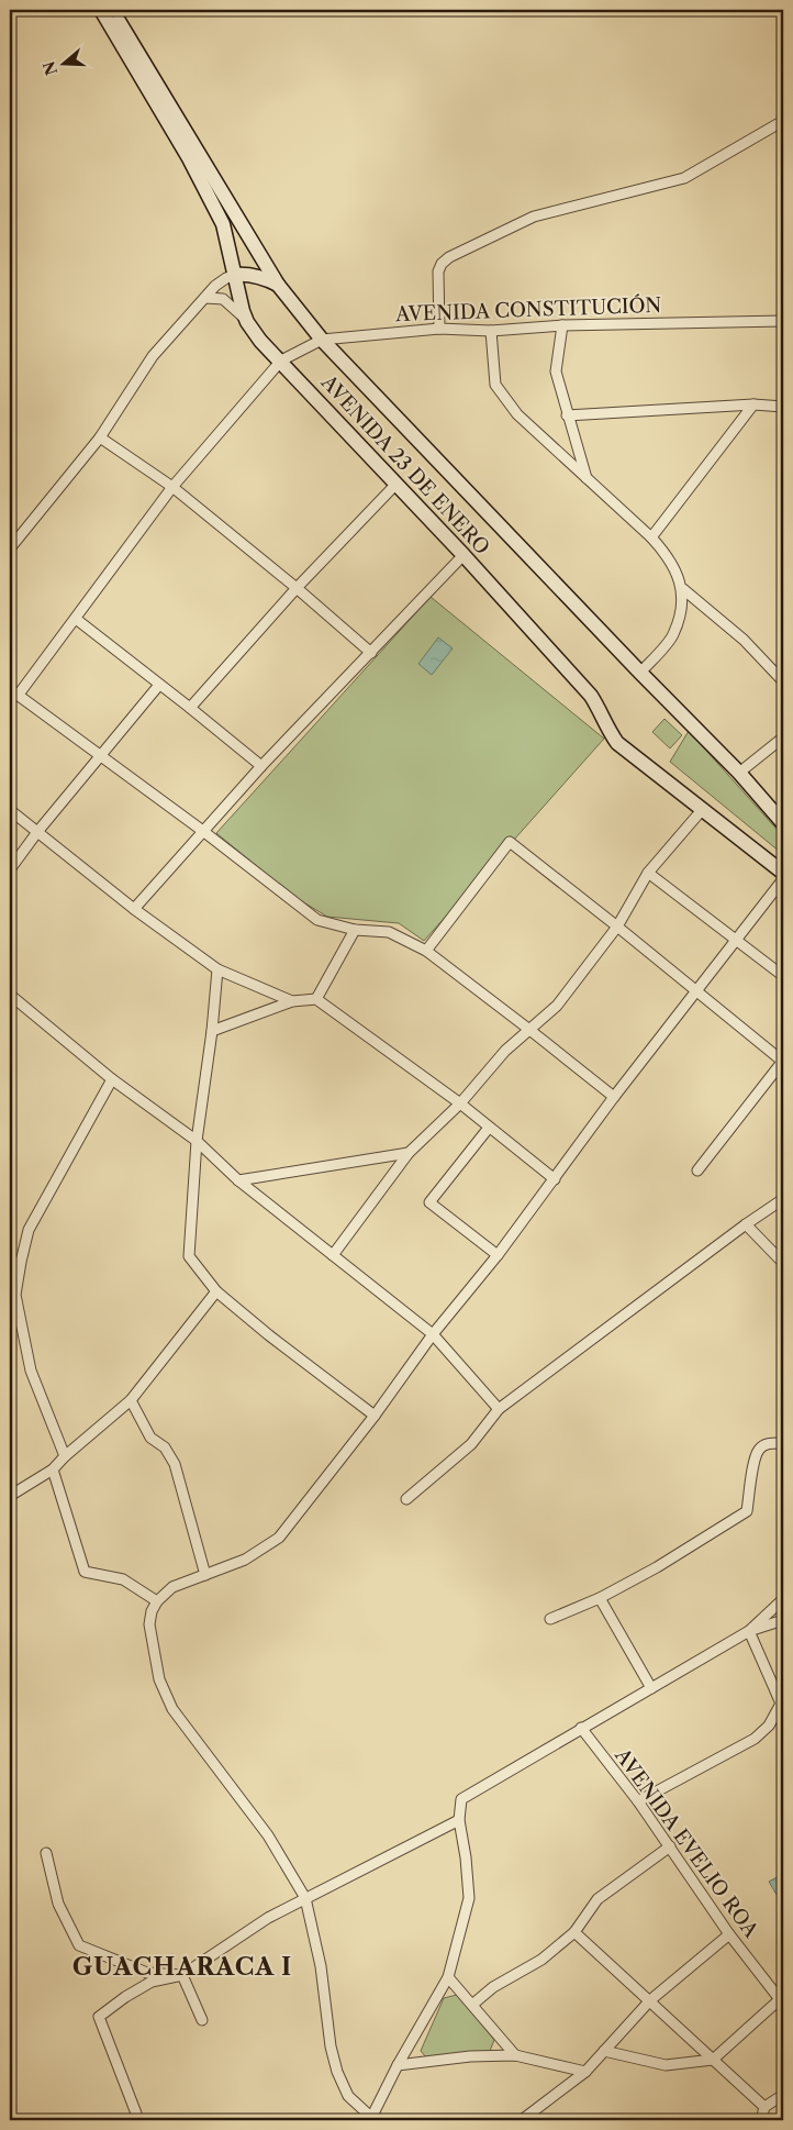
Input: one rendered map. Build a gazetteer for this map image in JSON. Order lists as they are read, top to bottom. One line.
{"streets":{"main road":["AVENIDA 23 DE ENERO"],"street":["AVENIDA CONSTITUCIÓN","AVENIDA EVELIO ROA"]},"crossings":[["AVENIDA CONSTITUCIÓN","AVENIDA 23 DE ENERO"]],"districts":["GUACHARACA I"],"north":"left"}
